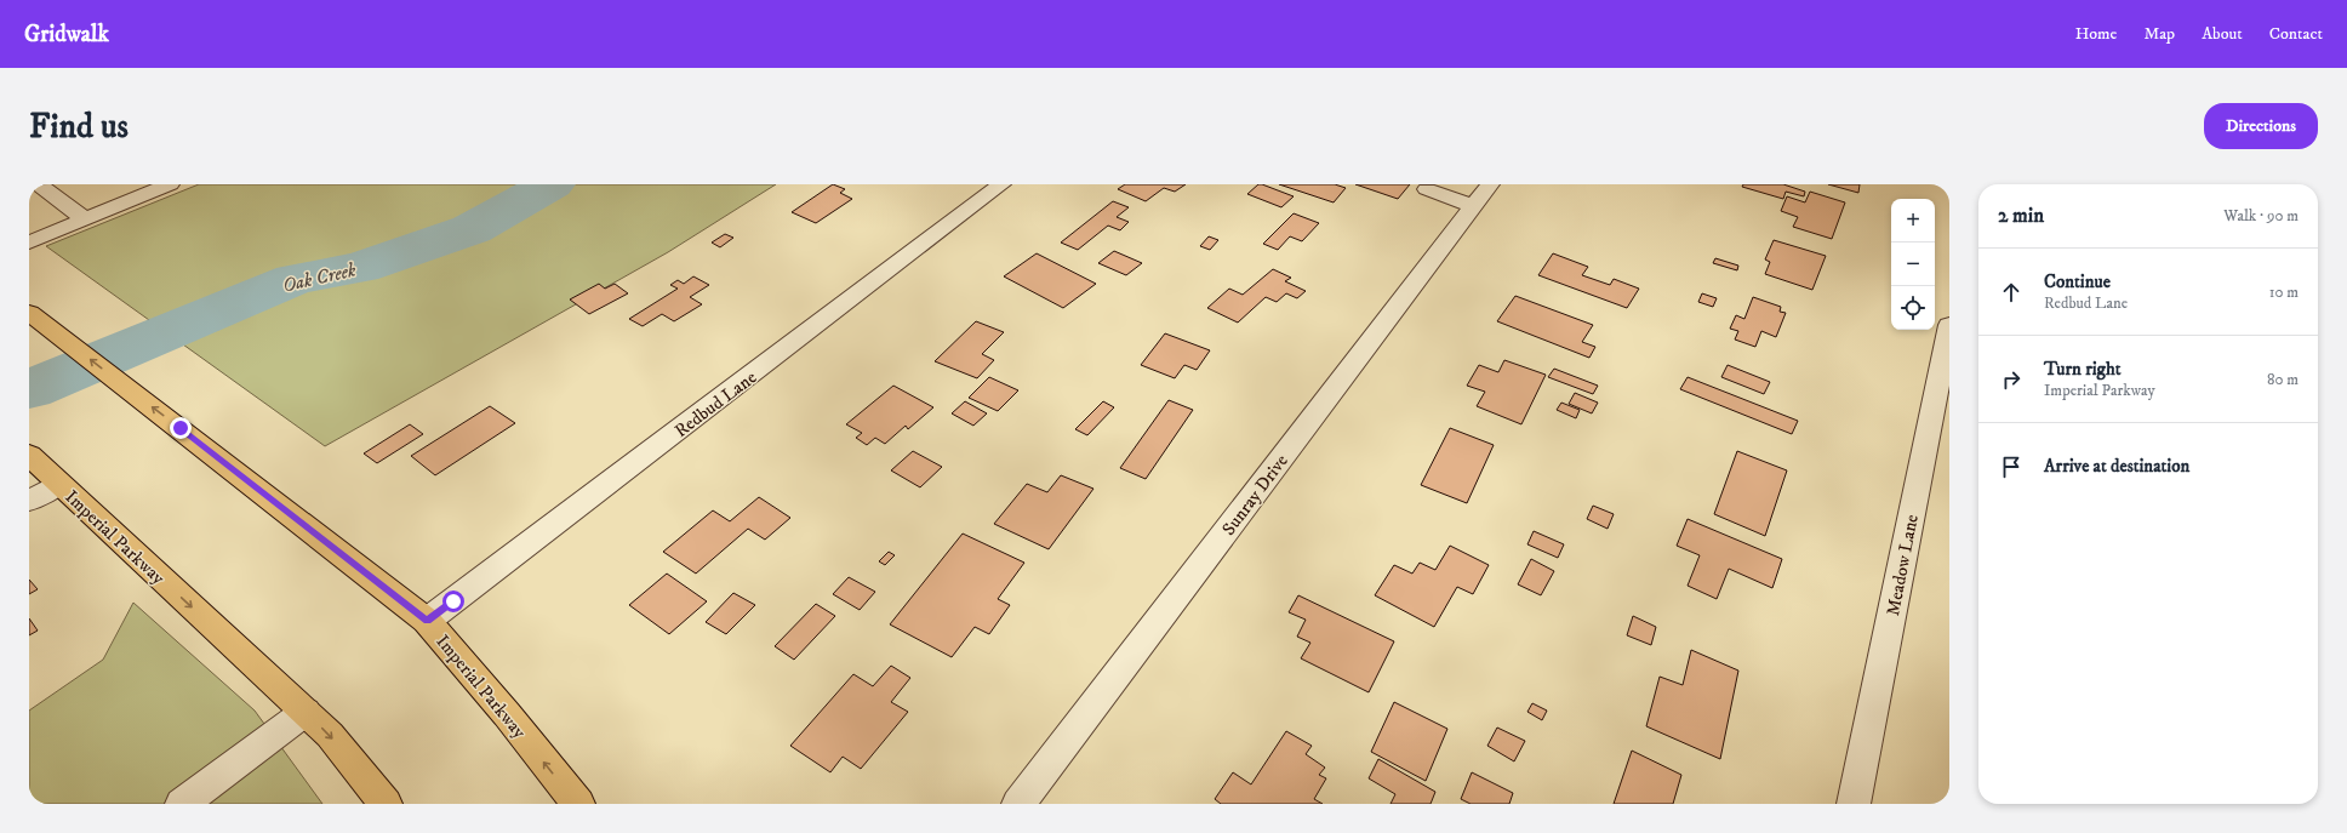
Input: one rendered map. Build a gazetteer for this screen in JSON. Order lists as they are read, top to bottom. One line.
{"streets":{"main road":["Imperial Parkway"],"street":["Redbud Lane","Sunray Drive","Meadow Lane"]},"crossings":[["Redbud Lane","Imperial Parkway"]],"water":["Oak Creek"],"page":{"header":"Gridwalk","nav":["Home","Map","About","Contact"],"buttons":"Directions","title":"Find us","heading":["2 min","Walk · 90 m"],"map_buttons":["+","−"],"list":[["Continue","Redbud Lane","10 m"],["Turn right","Imperial Parkway","80 m"],"Arrive at destination"]}}
